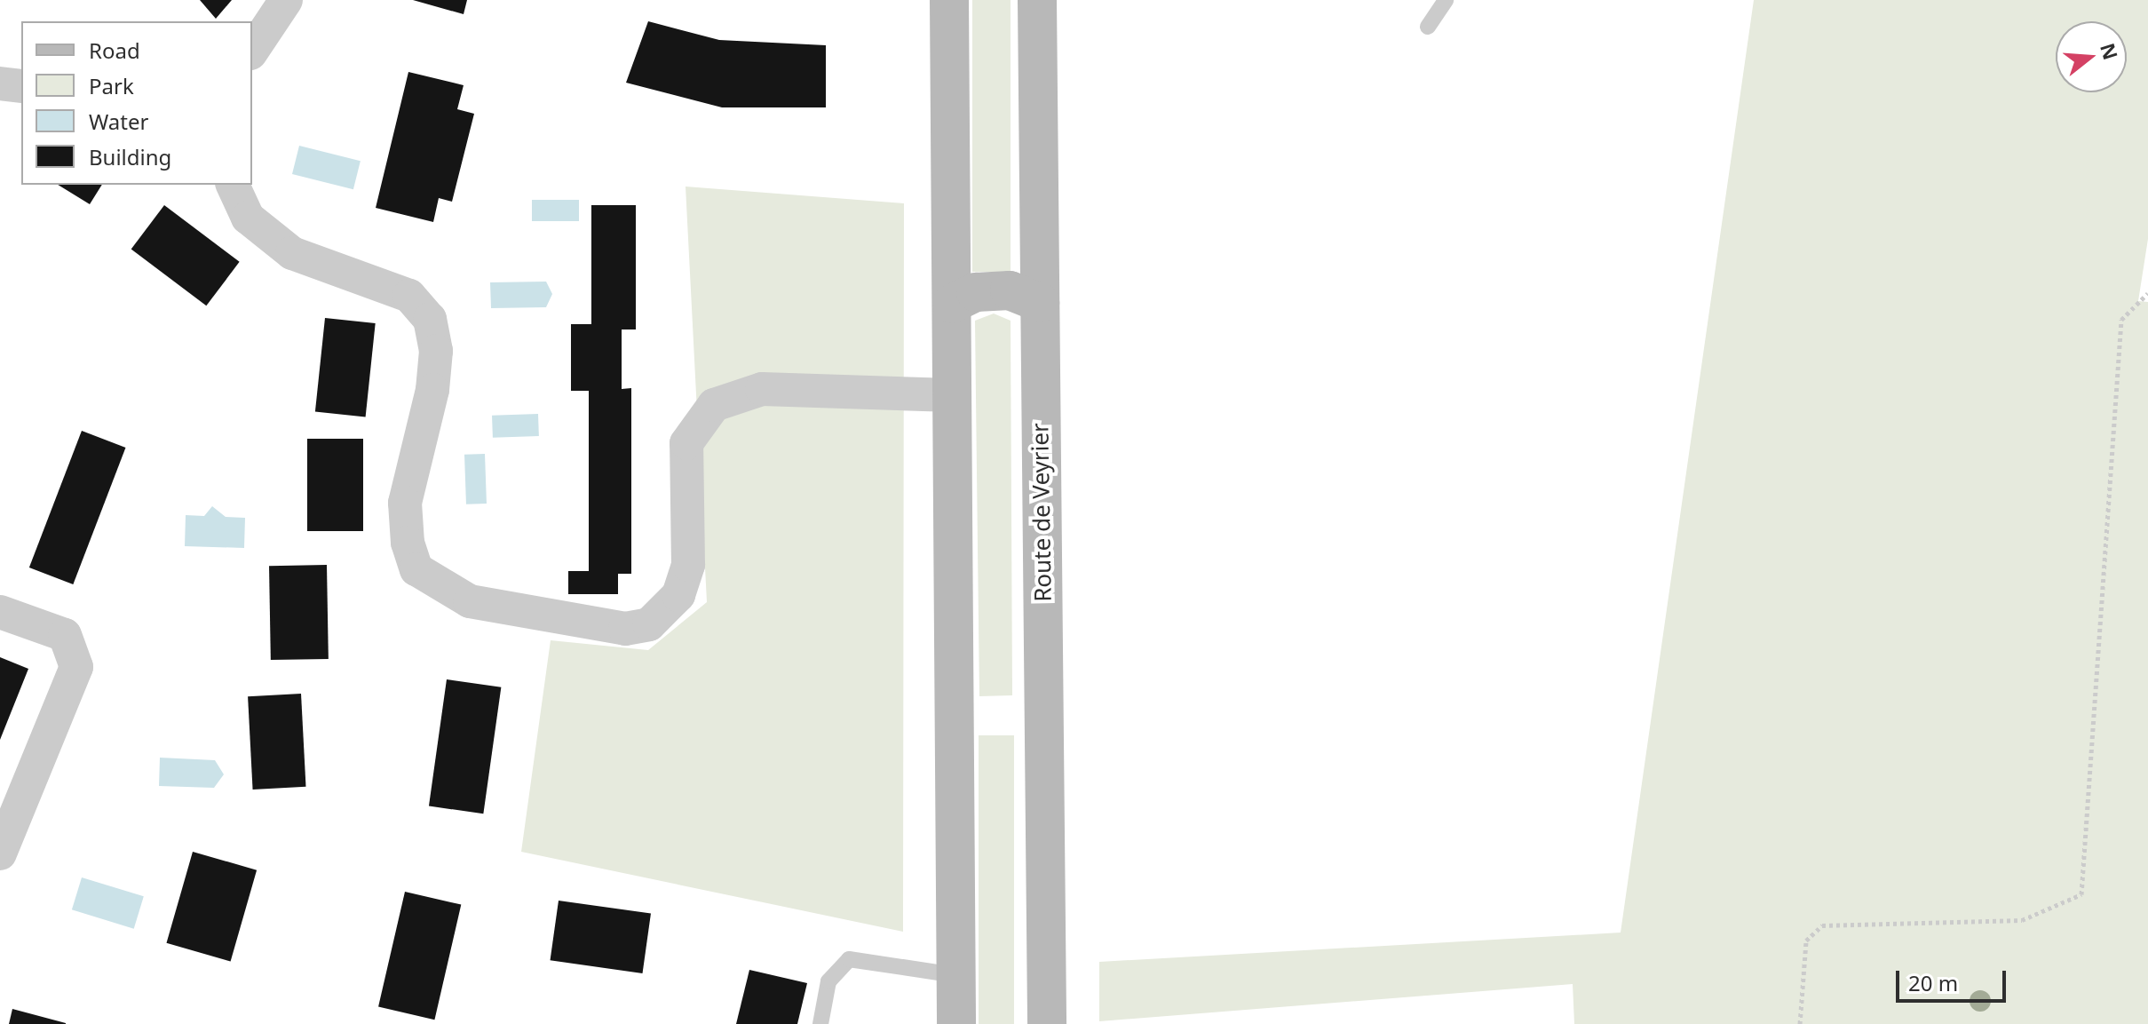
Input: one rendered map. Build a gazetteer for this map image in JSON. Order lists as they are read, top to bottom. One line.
{"streets":{"main road":["Route de Veyrier"]},"legend":["Road","Park","Water","Building"],"scale_bar":"20 m","north":"right"}
